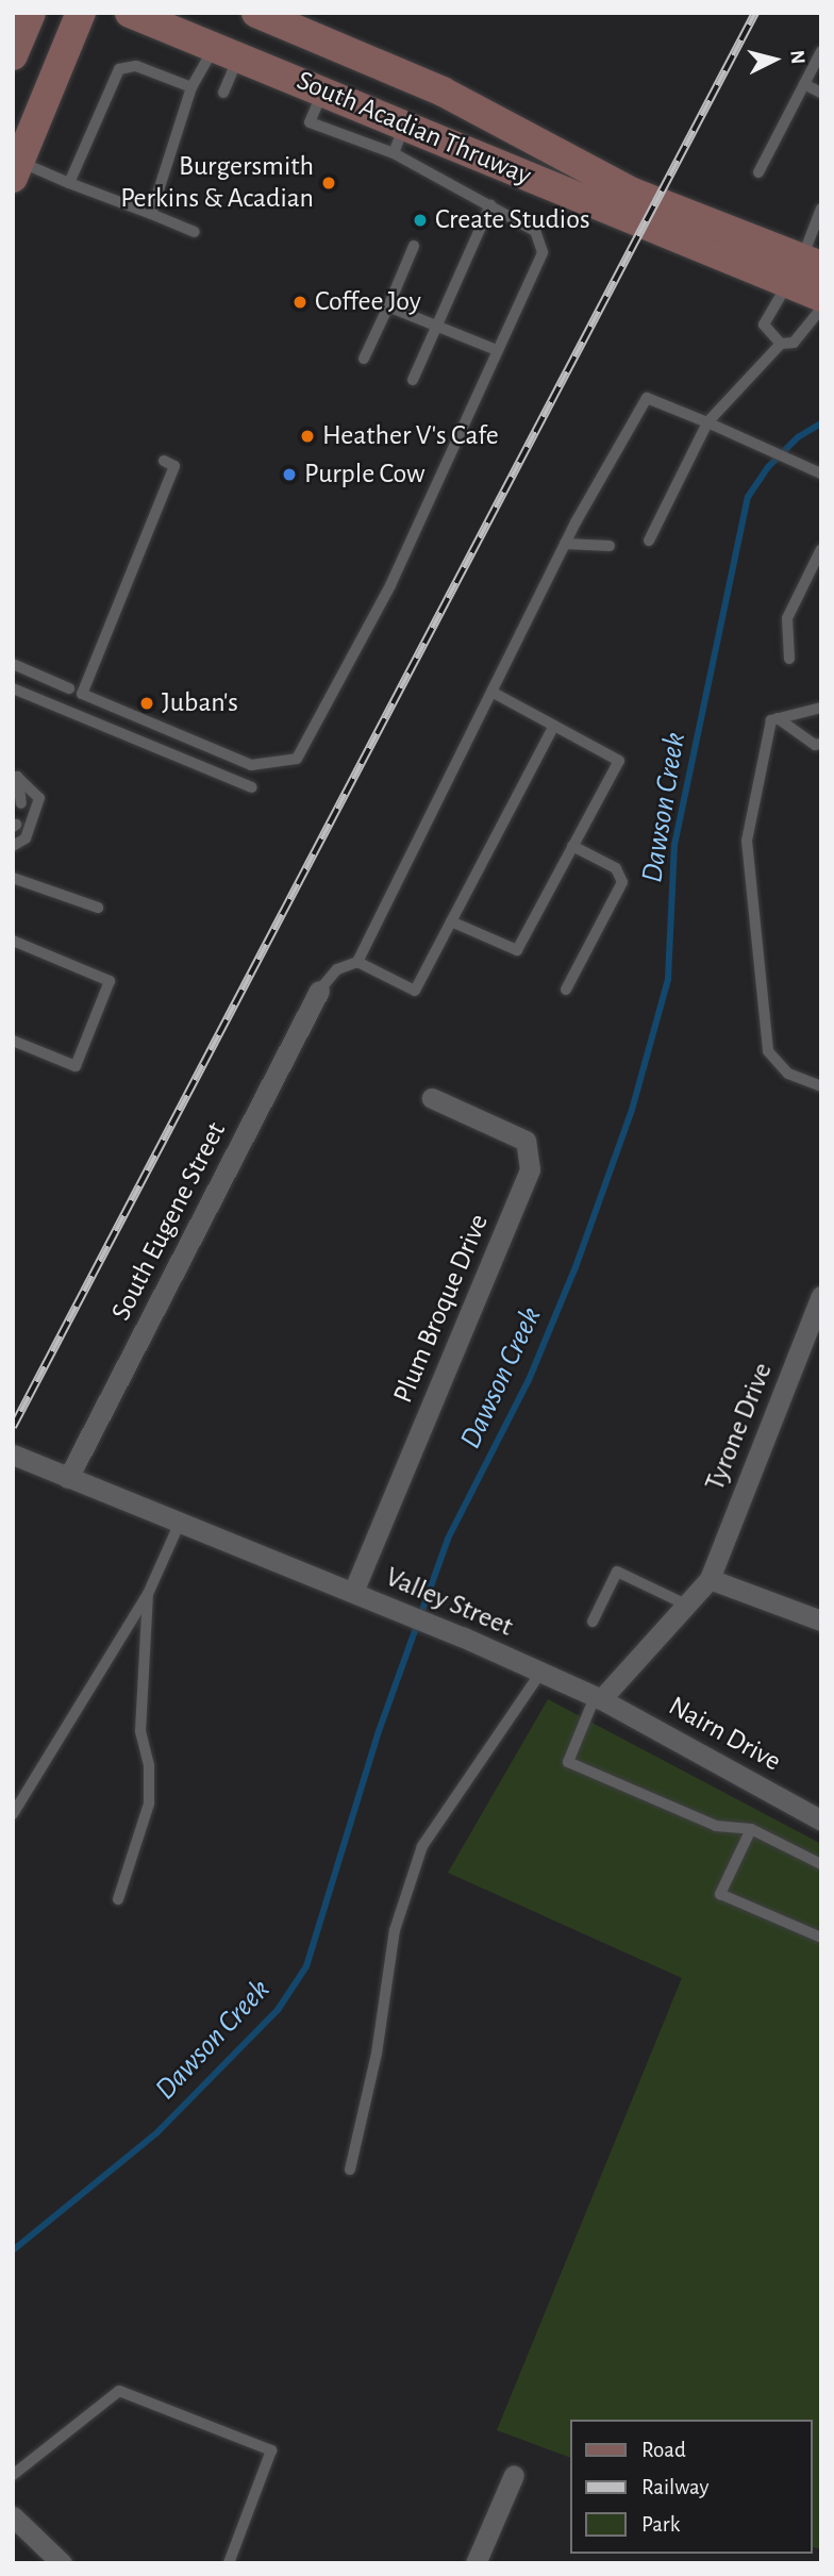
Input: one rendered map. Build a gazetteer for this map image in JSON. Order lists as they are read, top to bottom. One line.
{"streets":{"main road":["South Acadian Thruway"],"street":["South Eugene Street","Plum Broque Drive","Tyrone Drive","Valley Street","Nairn Drive"]},"crossings":[["South Eugene Street","Valley Street"],["Plum Broque Drive","Valley Street"],["Valley Street","Nairn Drive"]],"water":["Dawson Creek"],"places":["Burgersmith Perkins & Acadian","Create Studios","Coffee Joy","Heather V's Cafe","Purple Cow","Juban's"],"legend":["Road","Railway","Park"],"north":"right"}
